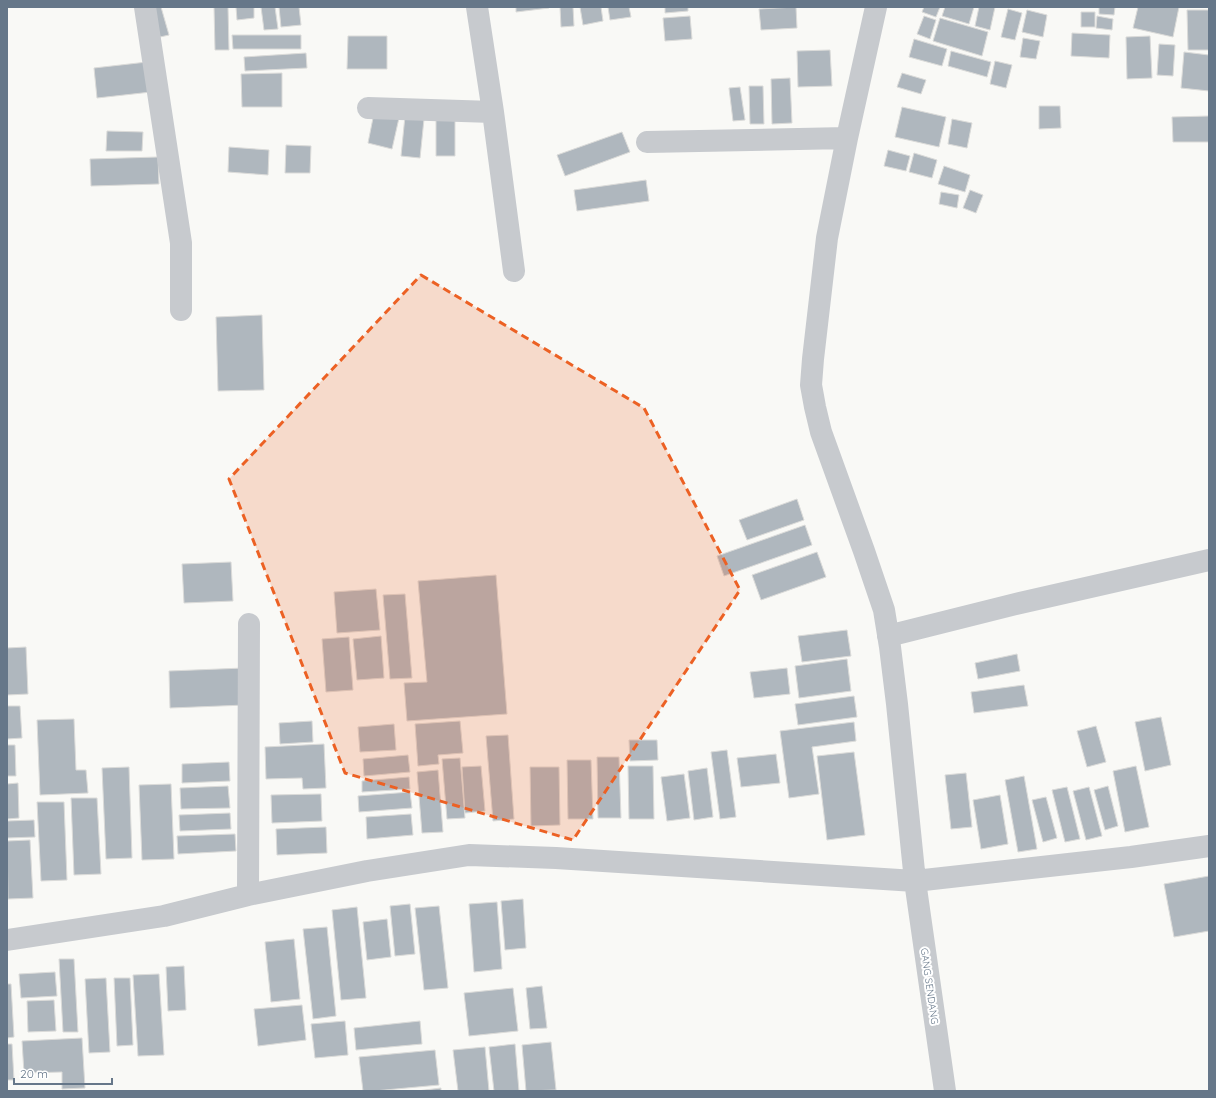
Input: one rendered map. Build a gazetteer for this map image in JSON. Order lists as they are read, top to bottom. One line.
{"streets":{"street":["GANG SENDANG"]},"scale_bar":"20 m"}
